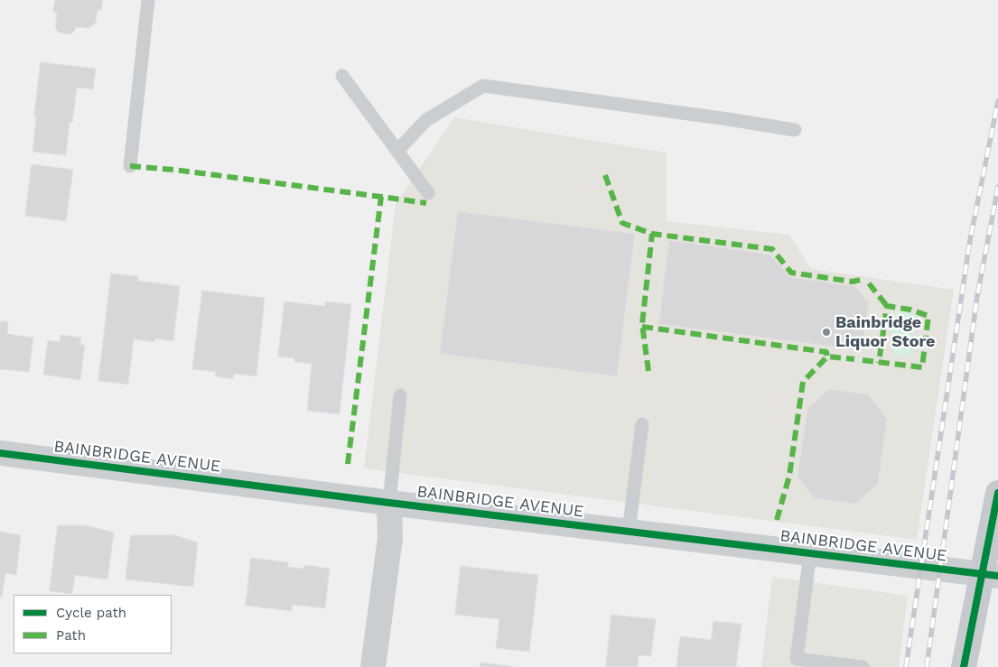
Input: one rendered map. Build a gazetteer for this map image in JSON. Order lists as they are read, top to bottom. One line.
{"streets":{"street":["BAINBRIDGE AVENUE"]},"places":["Bainbridge Liquor Store"],"legend":["Cycle path","Path"]}
